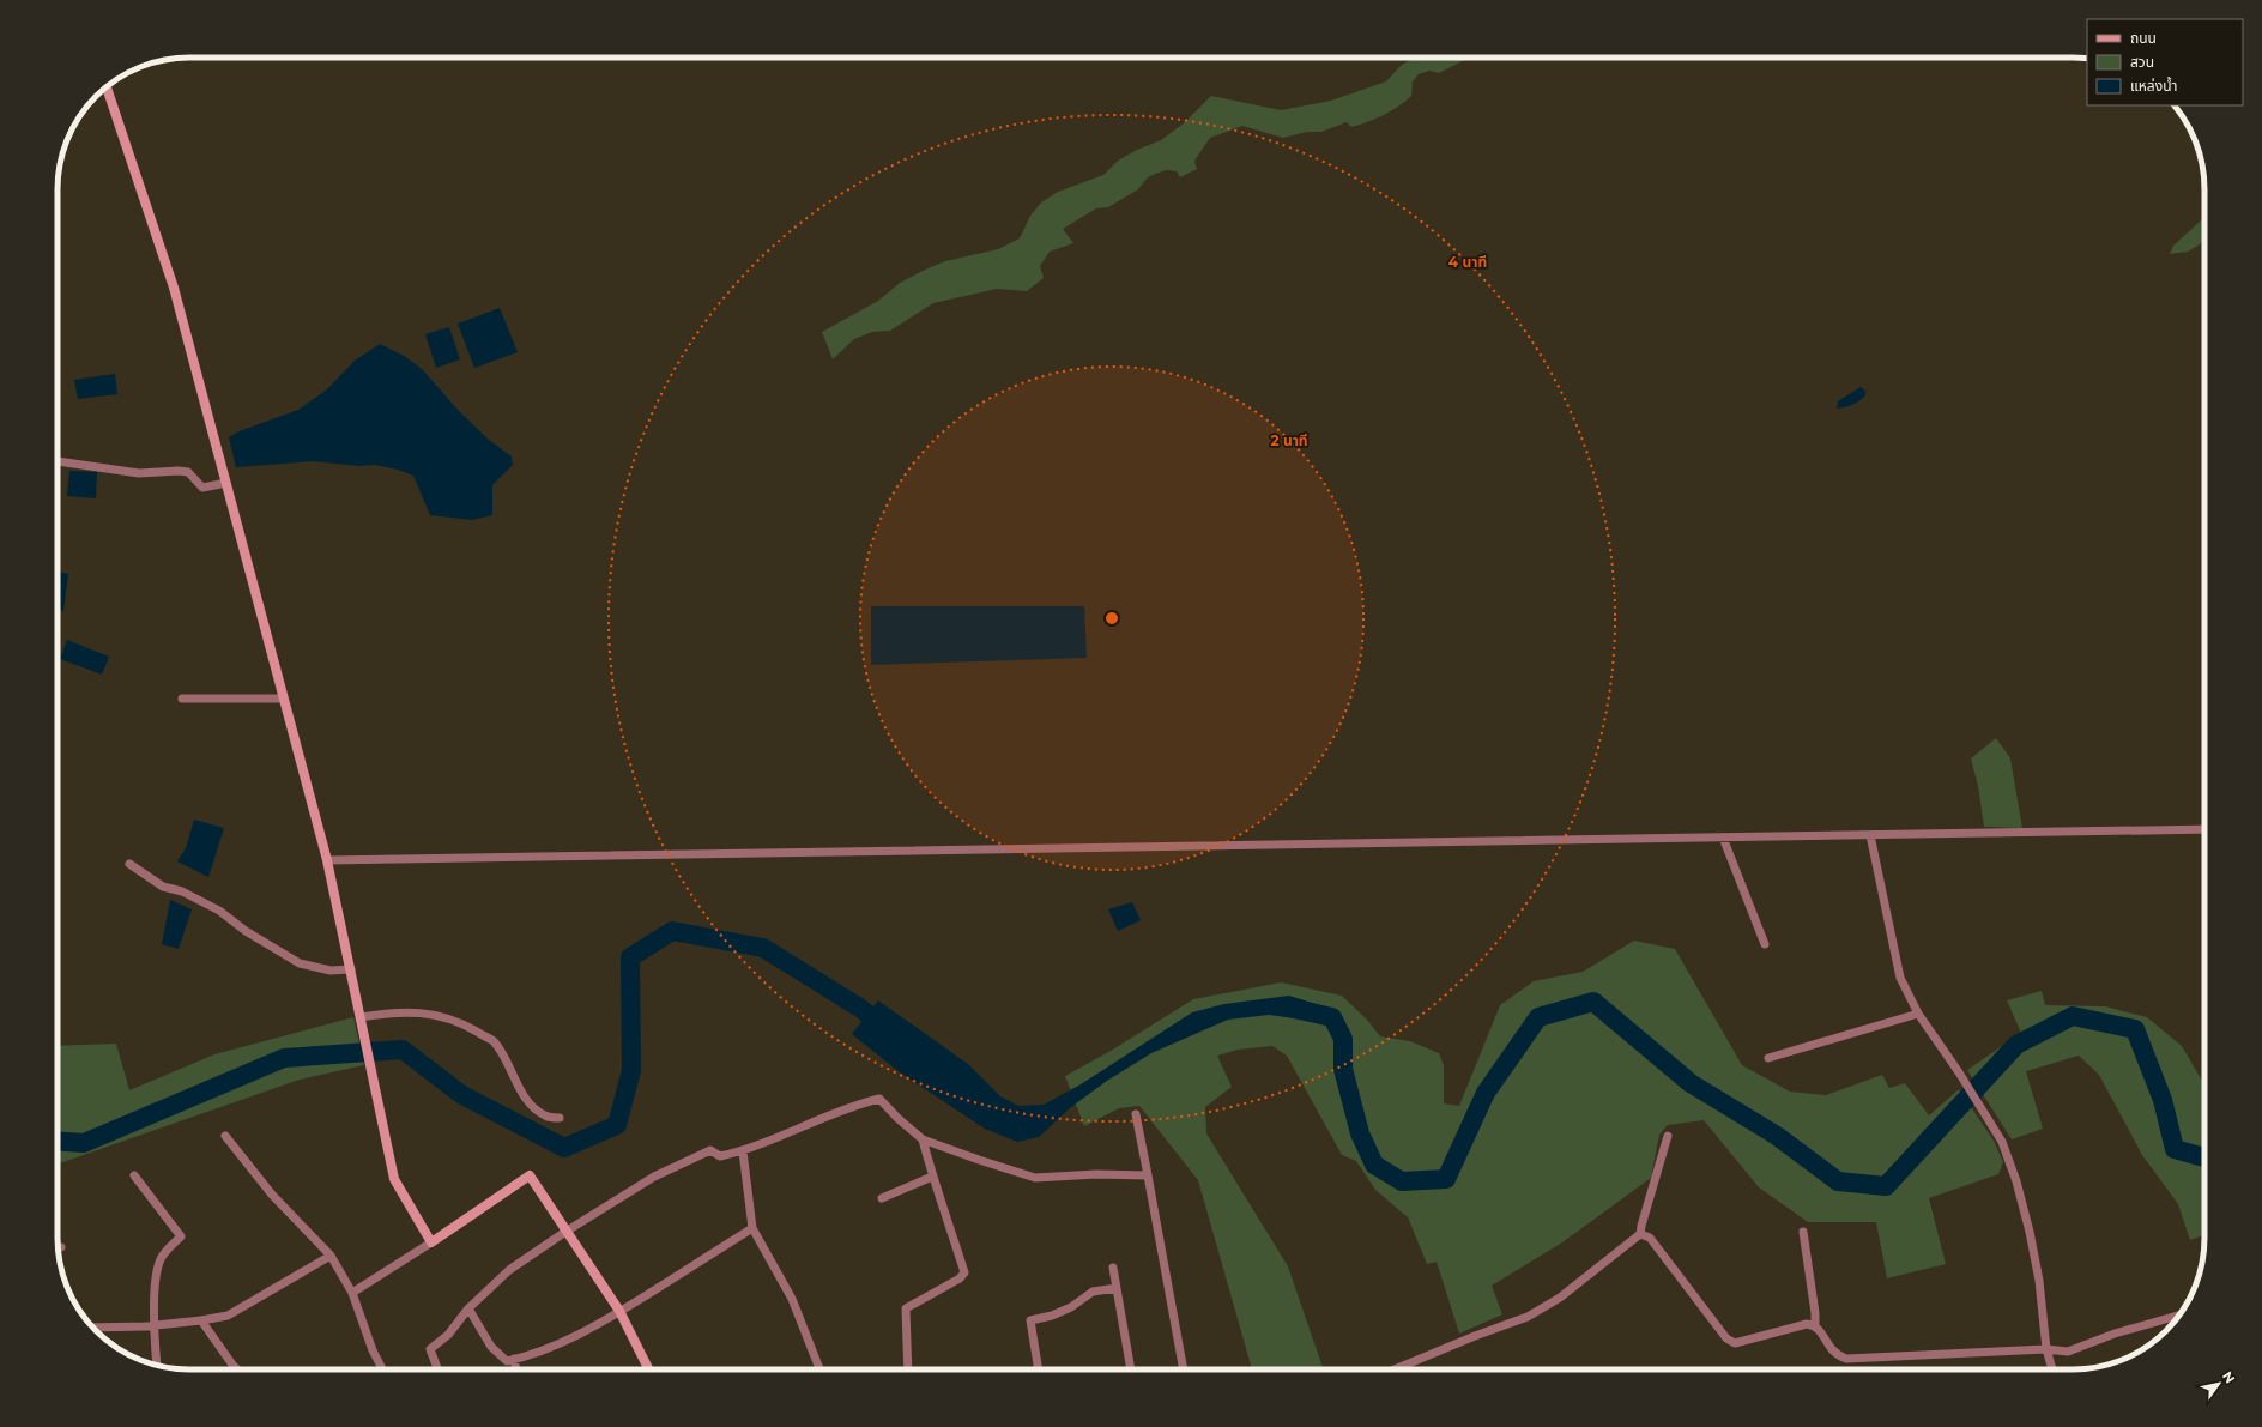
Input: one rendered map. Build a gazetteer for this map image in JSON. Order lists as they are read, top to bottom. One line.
{"legend":["ถนน","สวน","แหล่งน้ำ"],"north":"top right","rings":["4 นาที","2 นาที"]}
